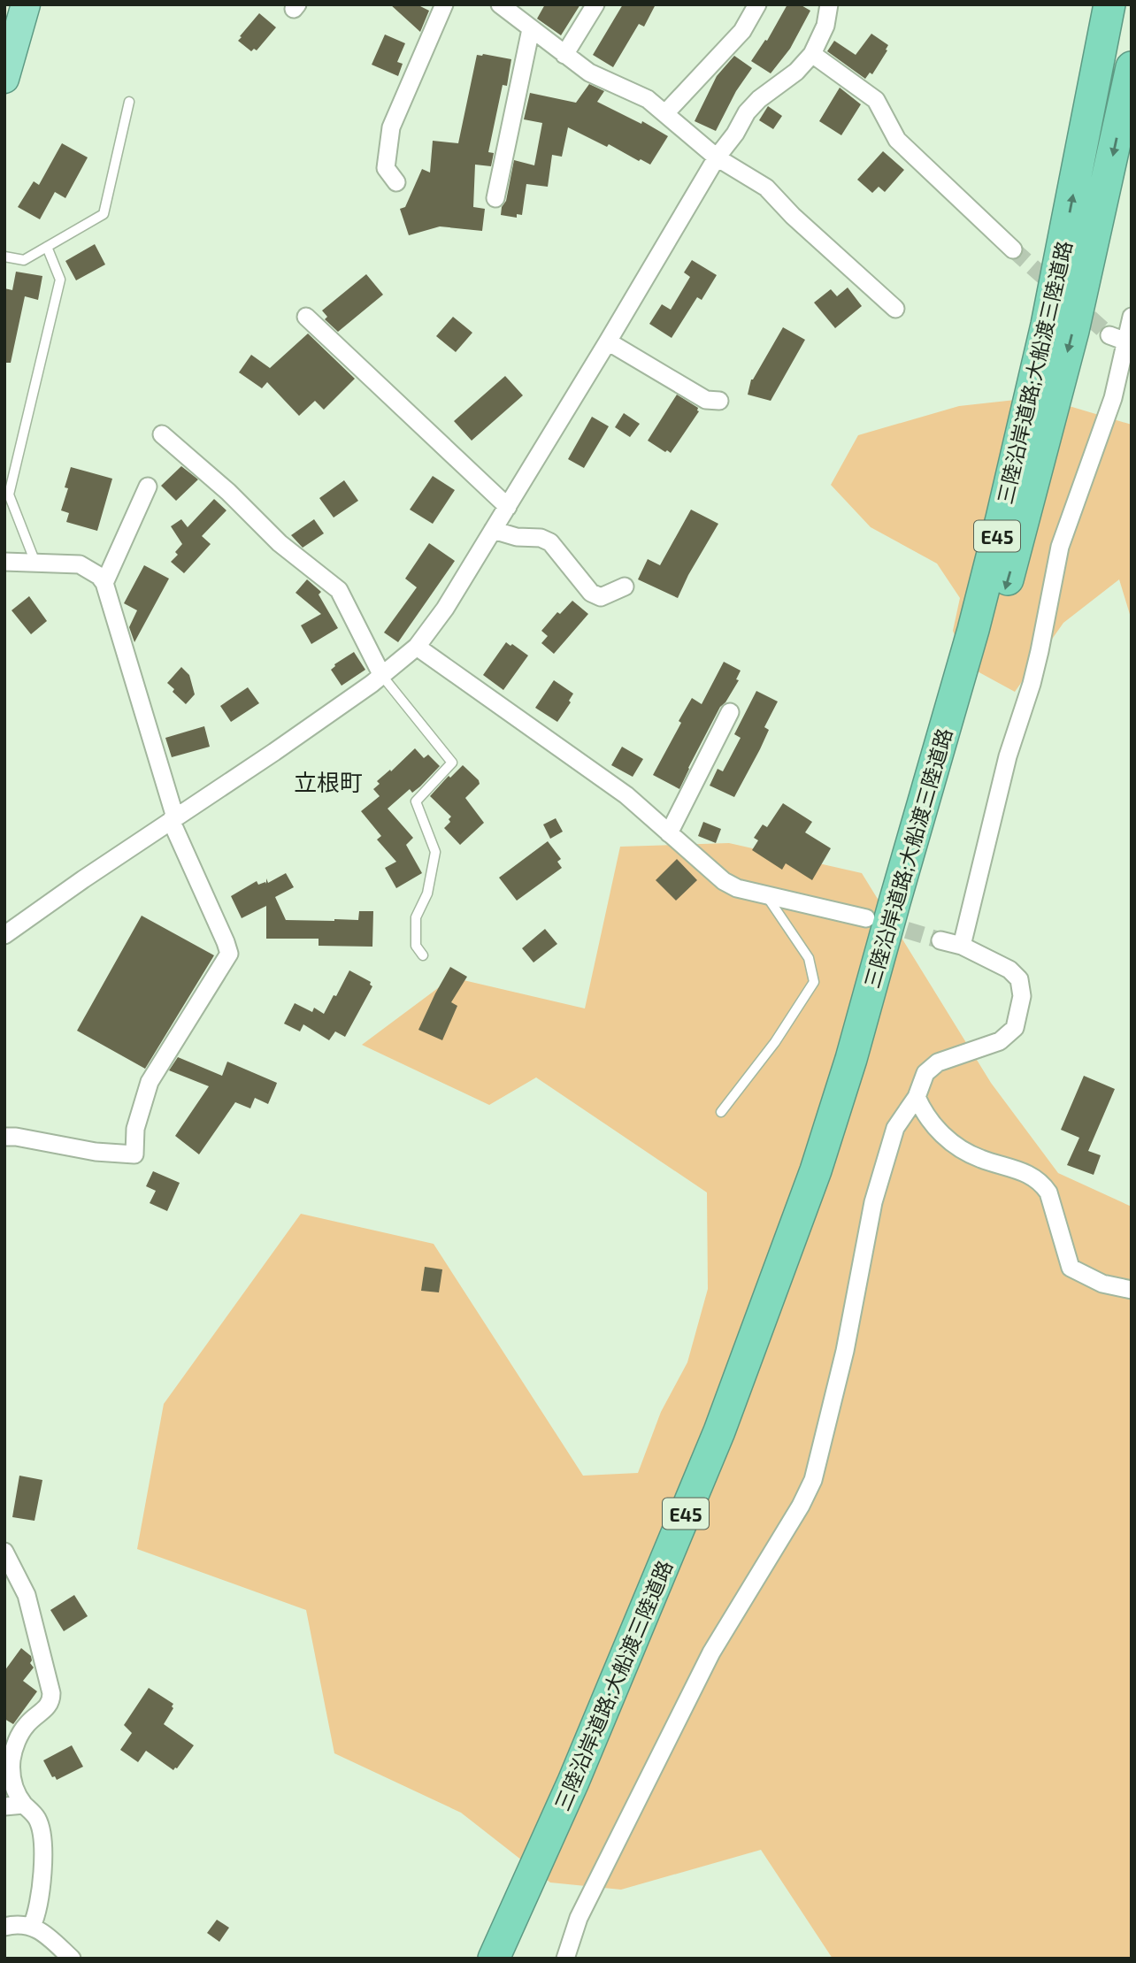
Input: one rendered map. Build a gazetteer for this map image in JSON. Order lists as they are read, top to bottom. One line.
{"streets":{"highway":["三陸沿岸道路;大船渡三陸道路","E45"]},"districts":["立根町"]}
